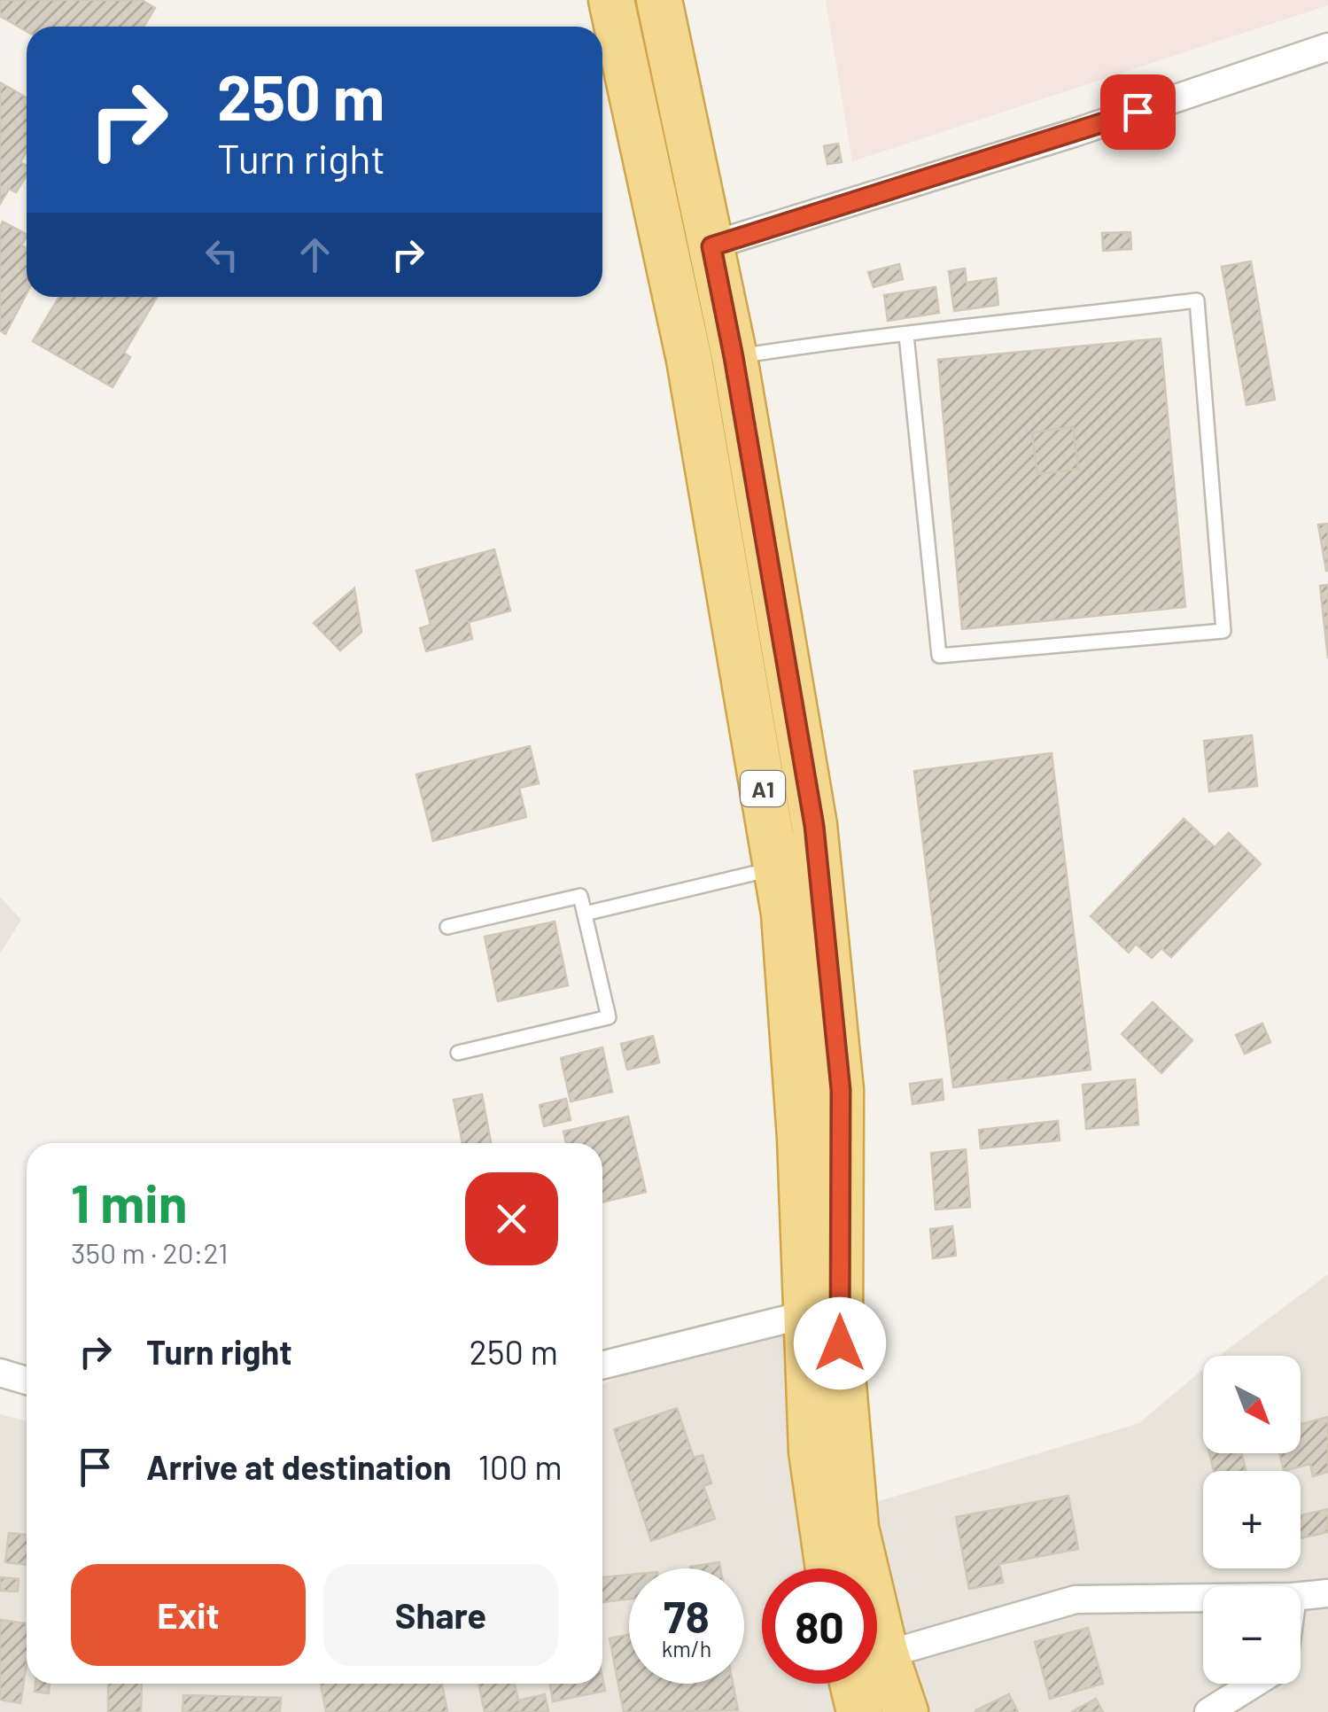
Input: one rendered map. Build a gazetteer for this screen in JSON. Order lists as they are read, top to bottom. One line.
{"streets":{"highway":["A1"]},"north":"bottom right","page":{"turn":["250 m","Turn right"],"heading":["1 min","350 m · 20:21"],"list":[{"name":"Turn right","value":"250 m"},{"name":"Arrive at destination","value":"100 m"}],"map_buttons":["+","−"],"buttons":["Exit","Share"],"speed":"78 km/h","limit":"80"}}
